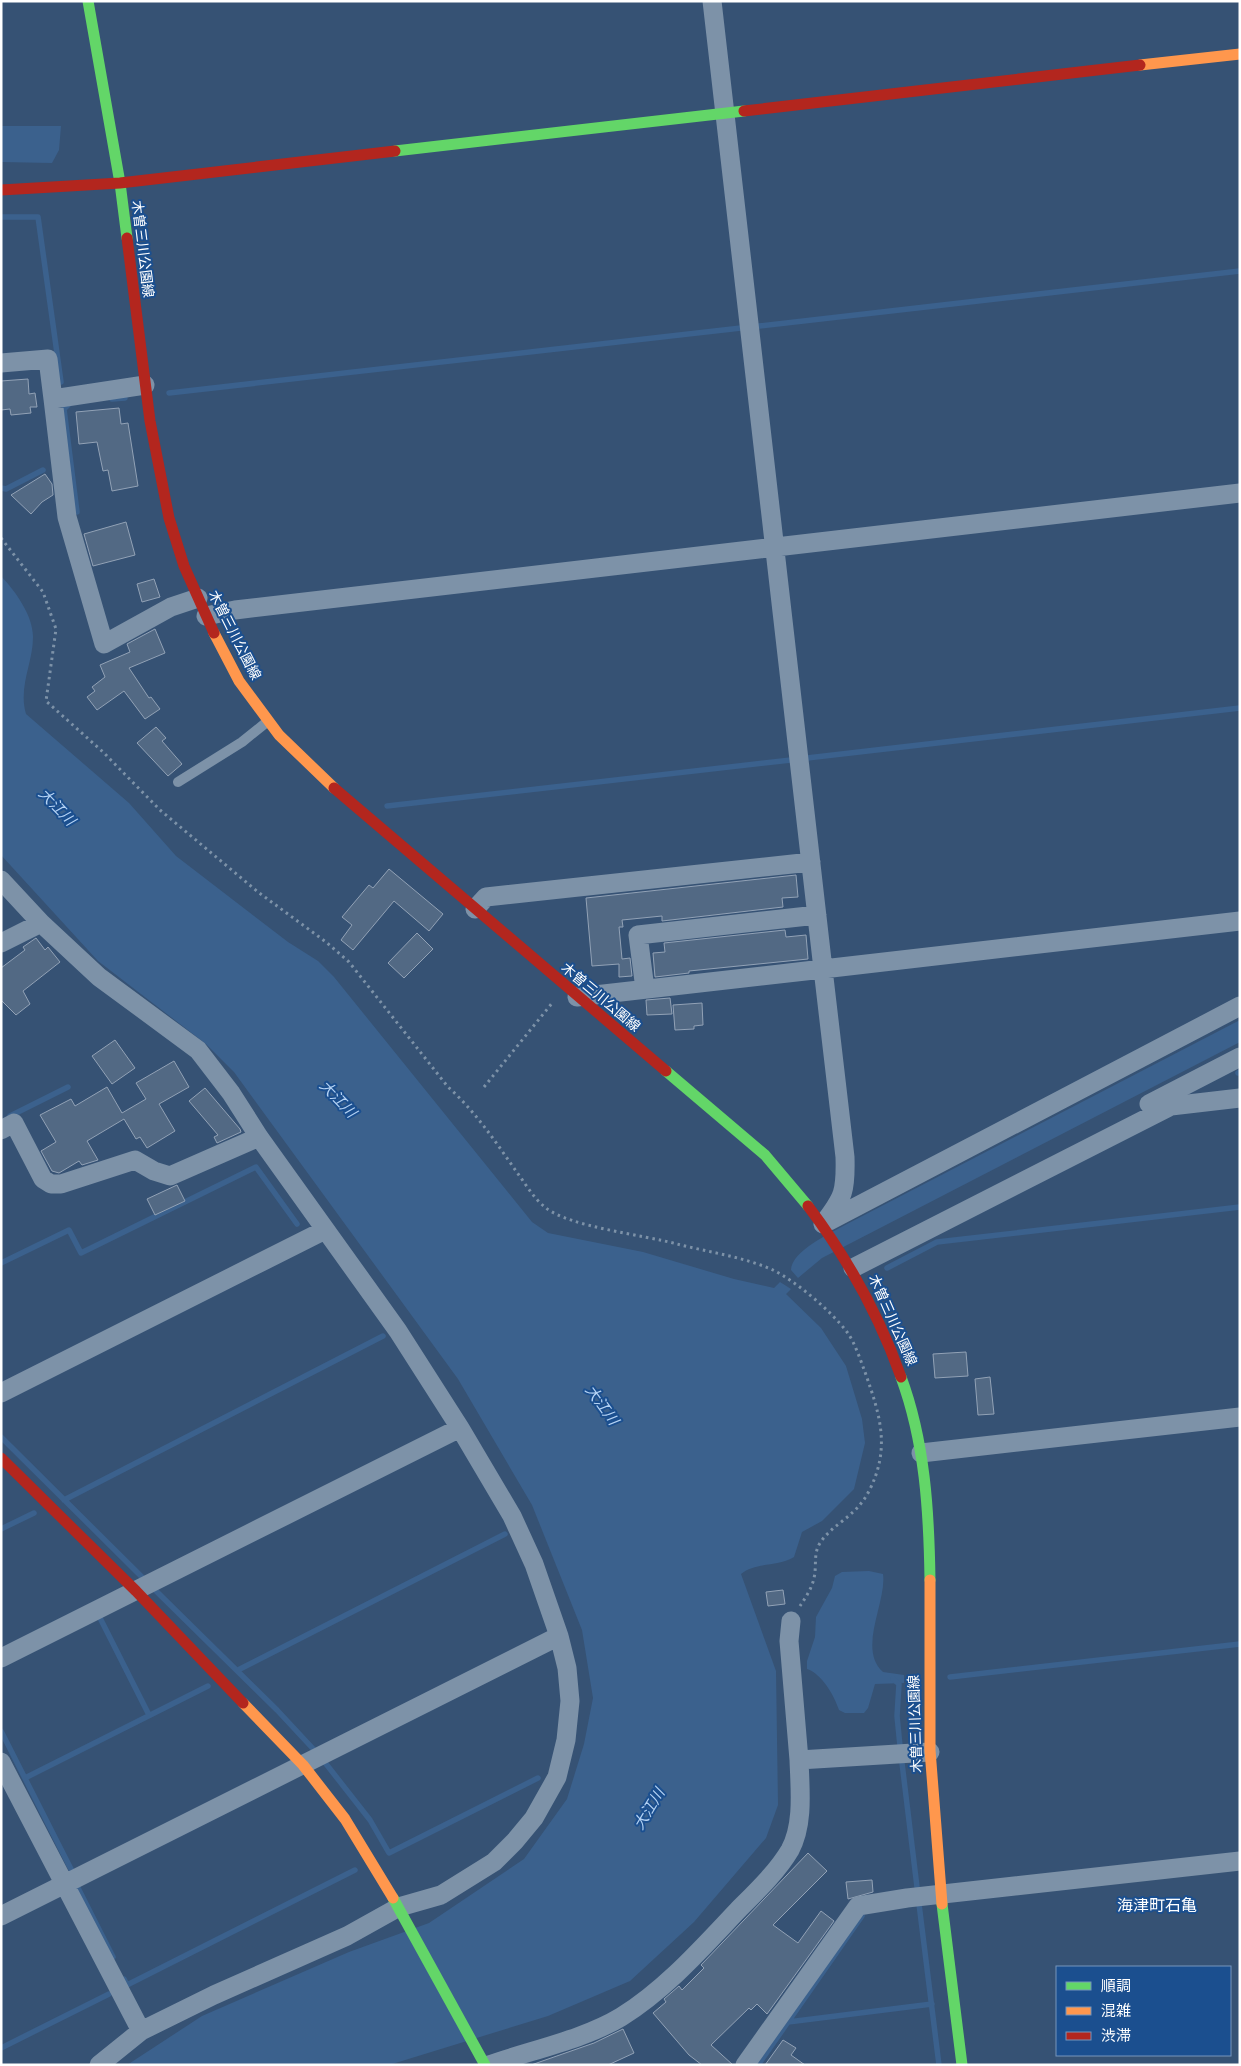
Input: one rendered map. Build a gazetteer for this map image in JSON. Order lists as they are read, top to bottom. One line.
{"streets":{"main road":["木曽三川公園線"]},"districts":["海津町石亀"],"water":["大江川"],"legend":["順調","混雑","渋滞"]}
